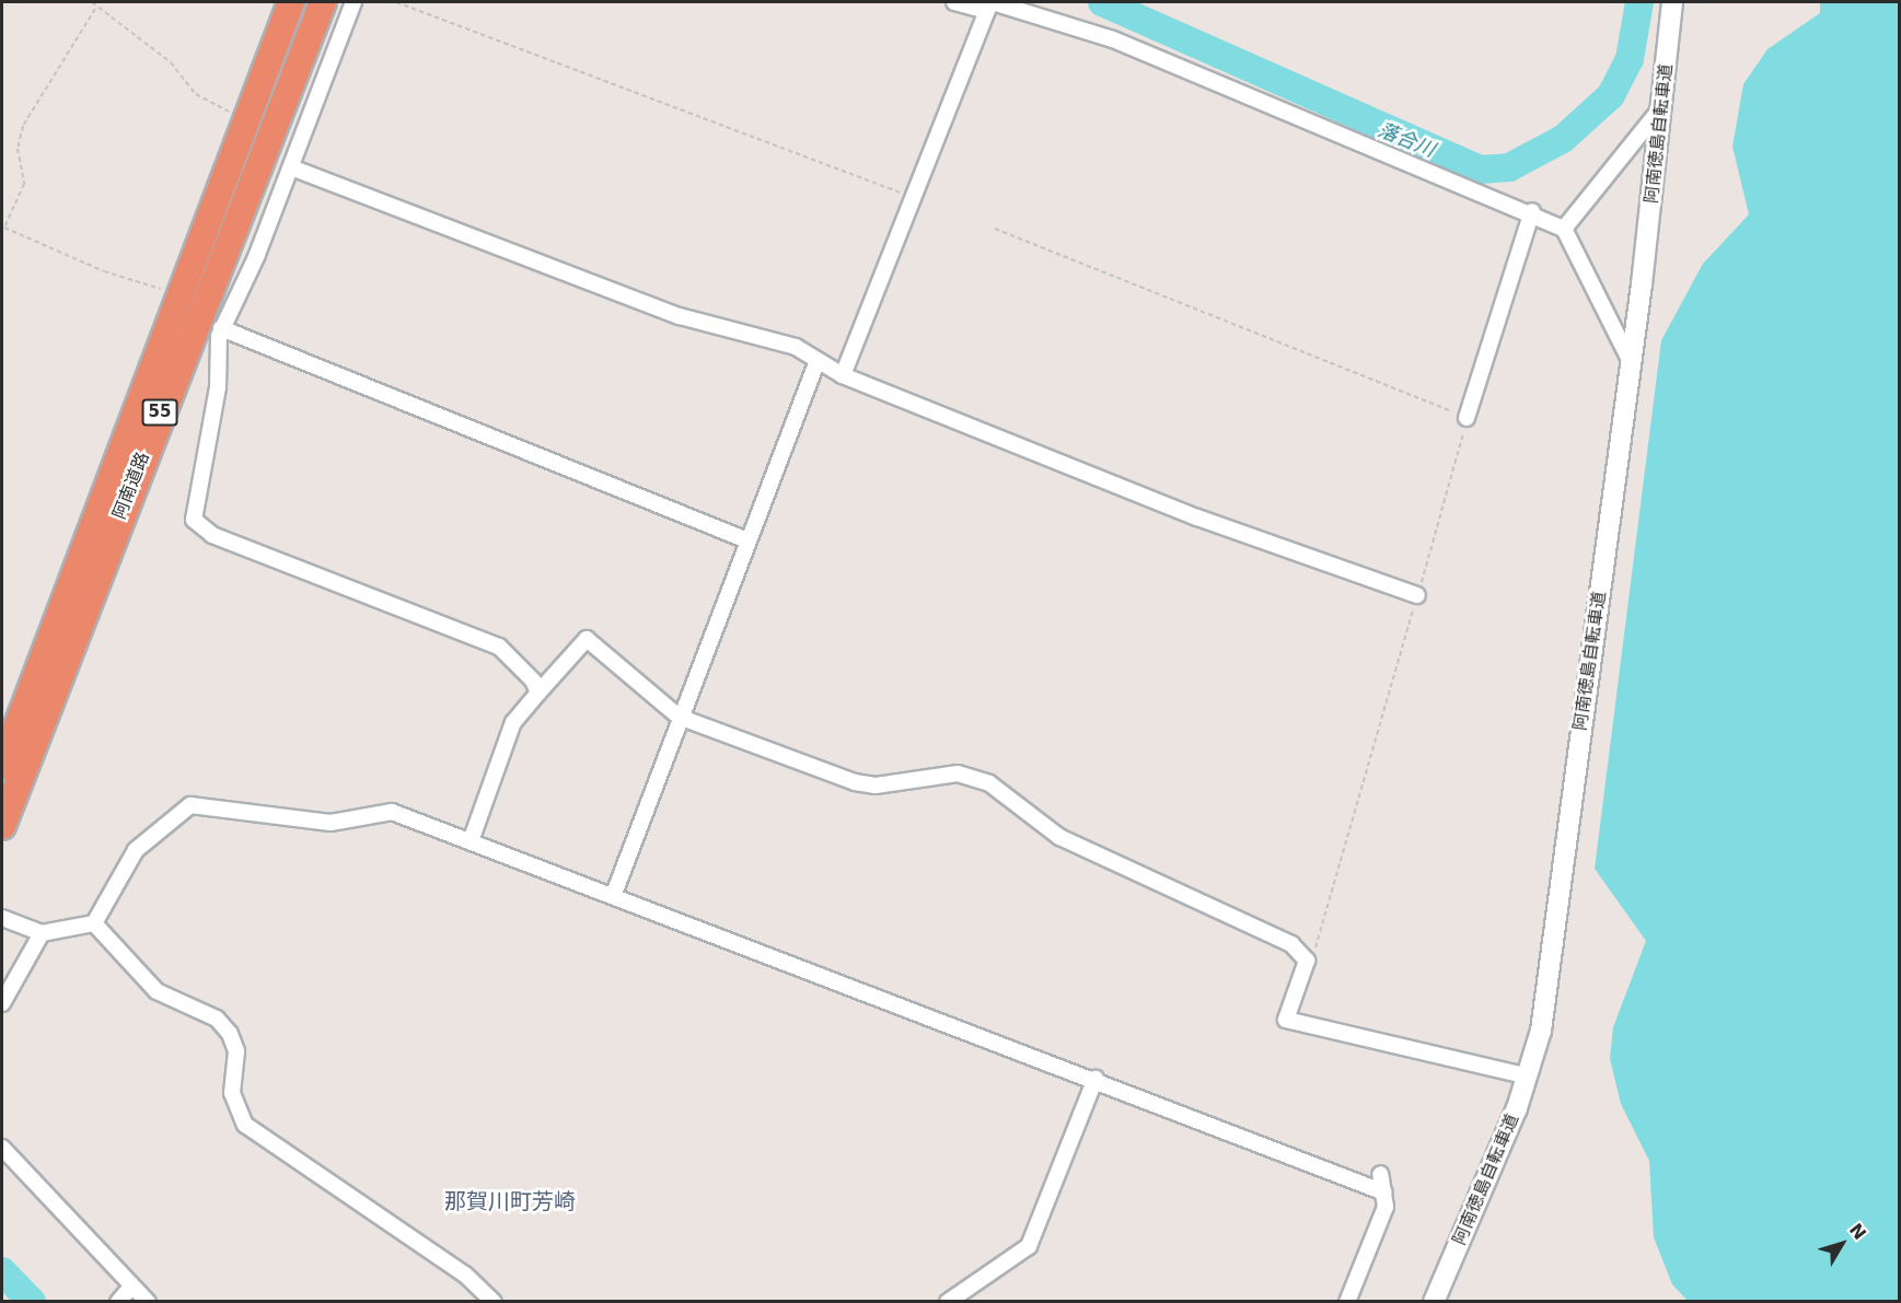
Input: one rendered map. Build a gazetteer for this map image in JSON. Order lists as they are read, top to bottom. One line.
{"streets":{"highway":["55","阿南道路"],"main road":["阿南徳島自転車道"]},"districts":["那賀川町芳崎"],"water":["落合川"],"north":"top right"}
